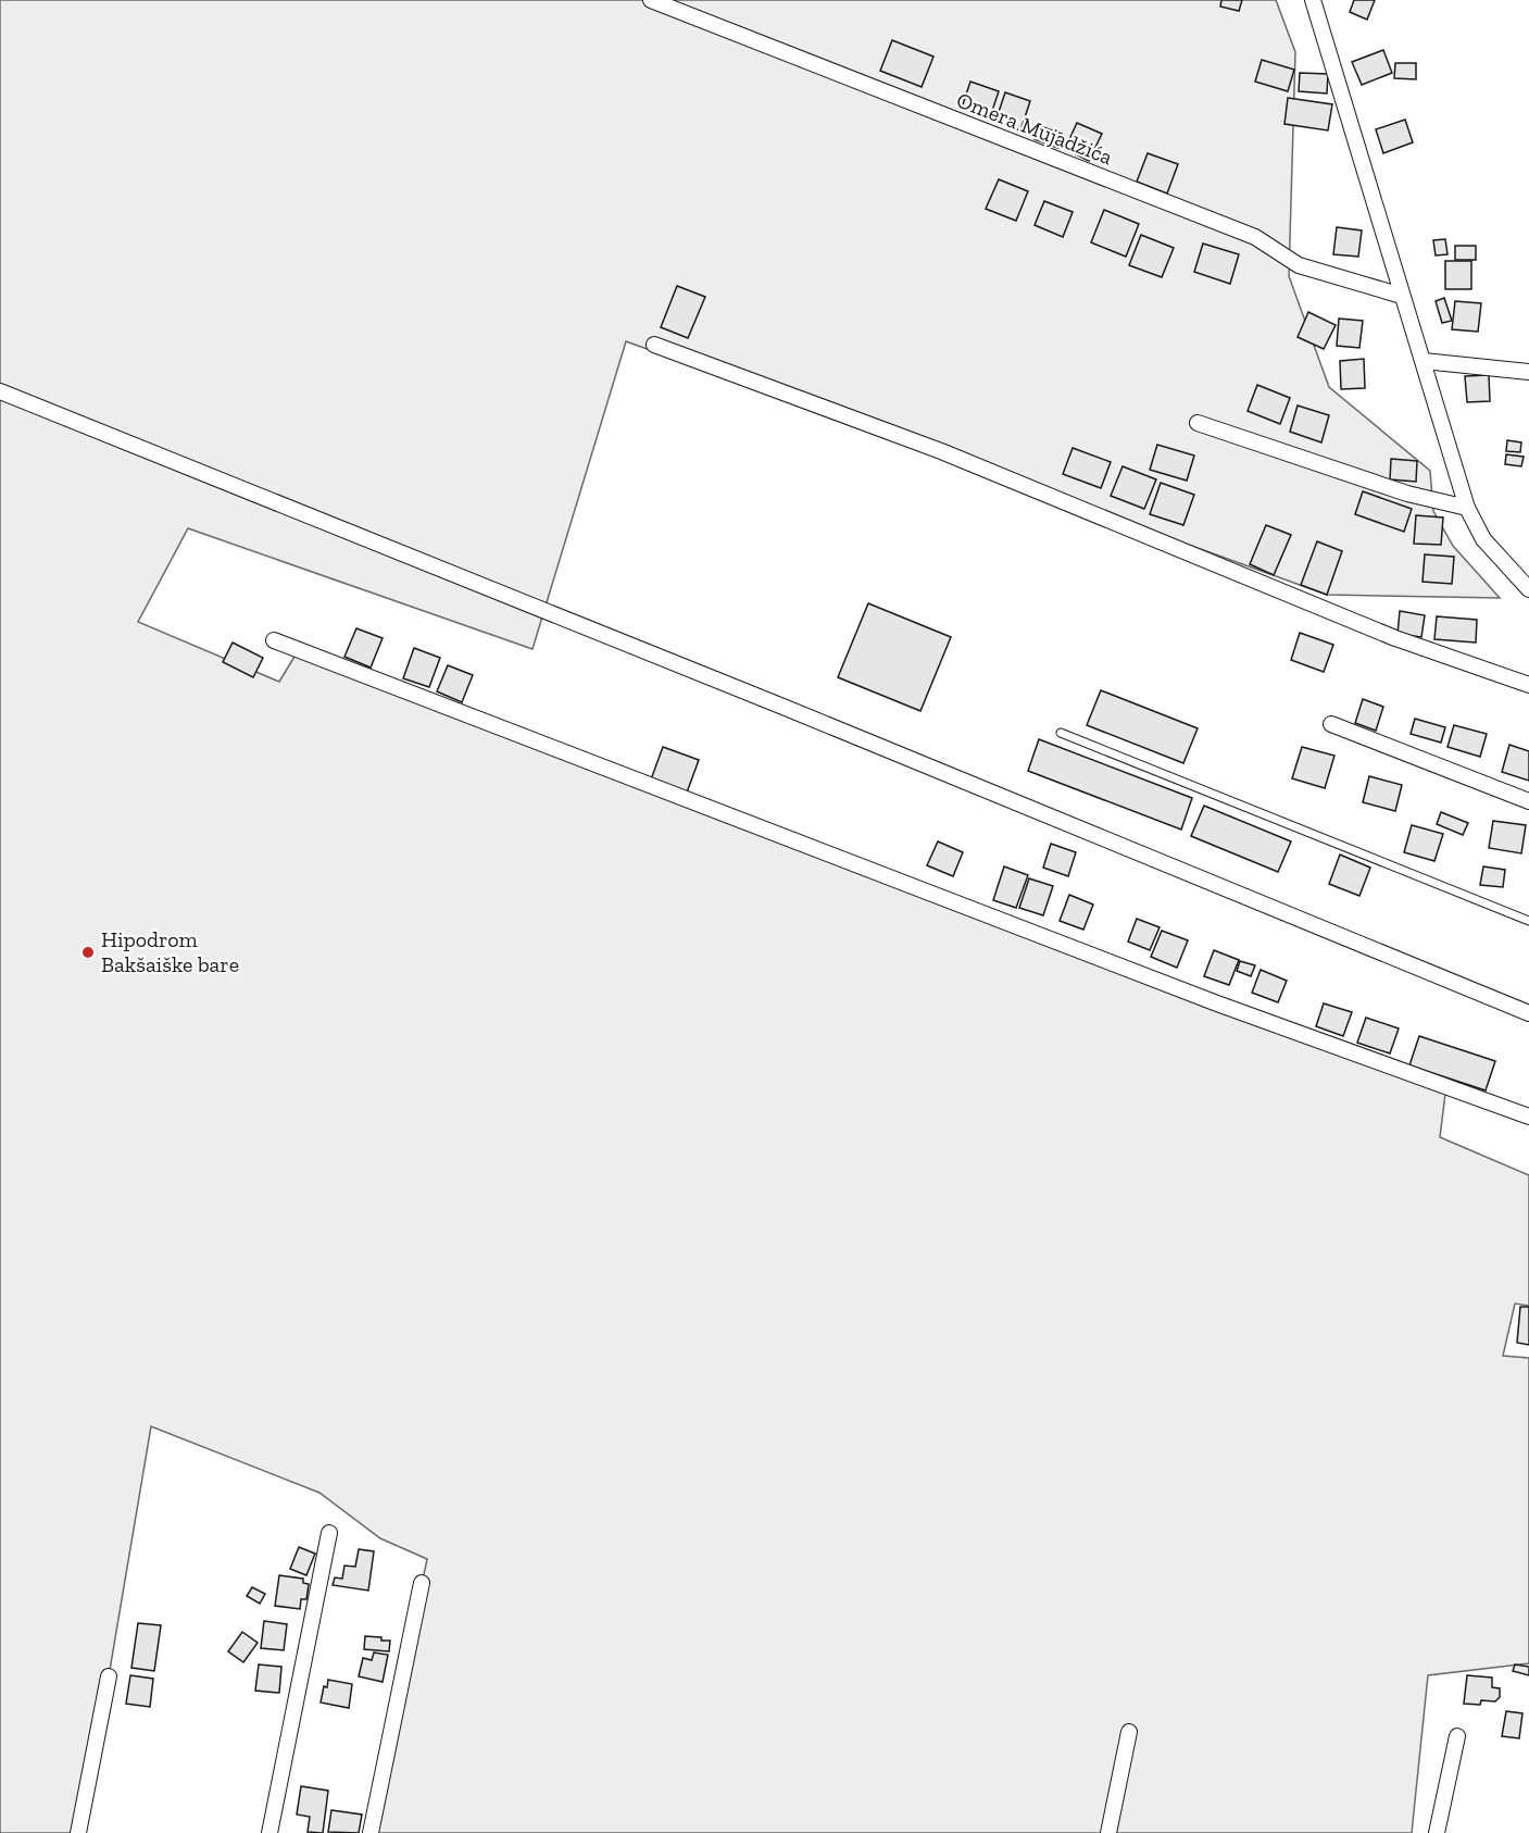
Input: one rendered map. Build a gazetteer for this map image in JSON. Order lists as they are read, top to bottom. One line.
{"streets":{"street":["Omera Mujadžića"]},"places":["Hipodrom Bakšaiške bare"]}
